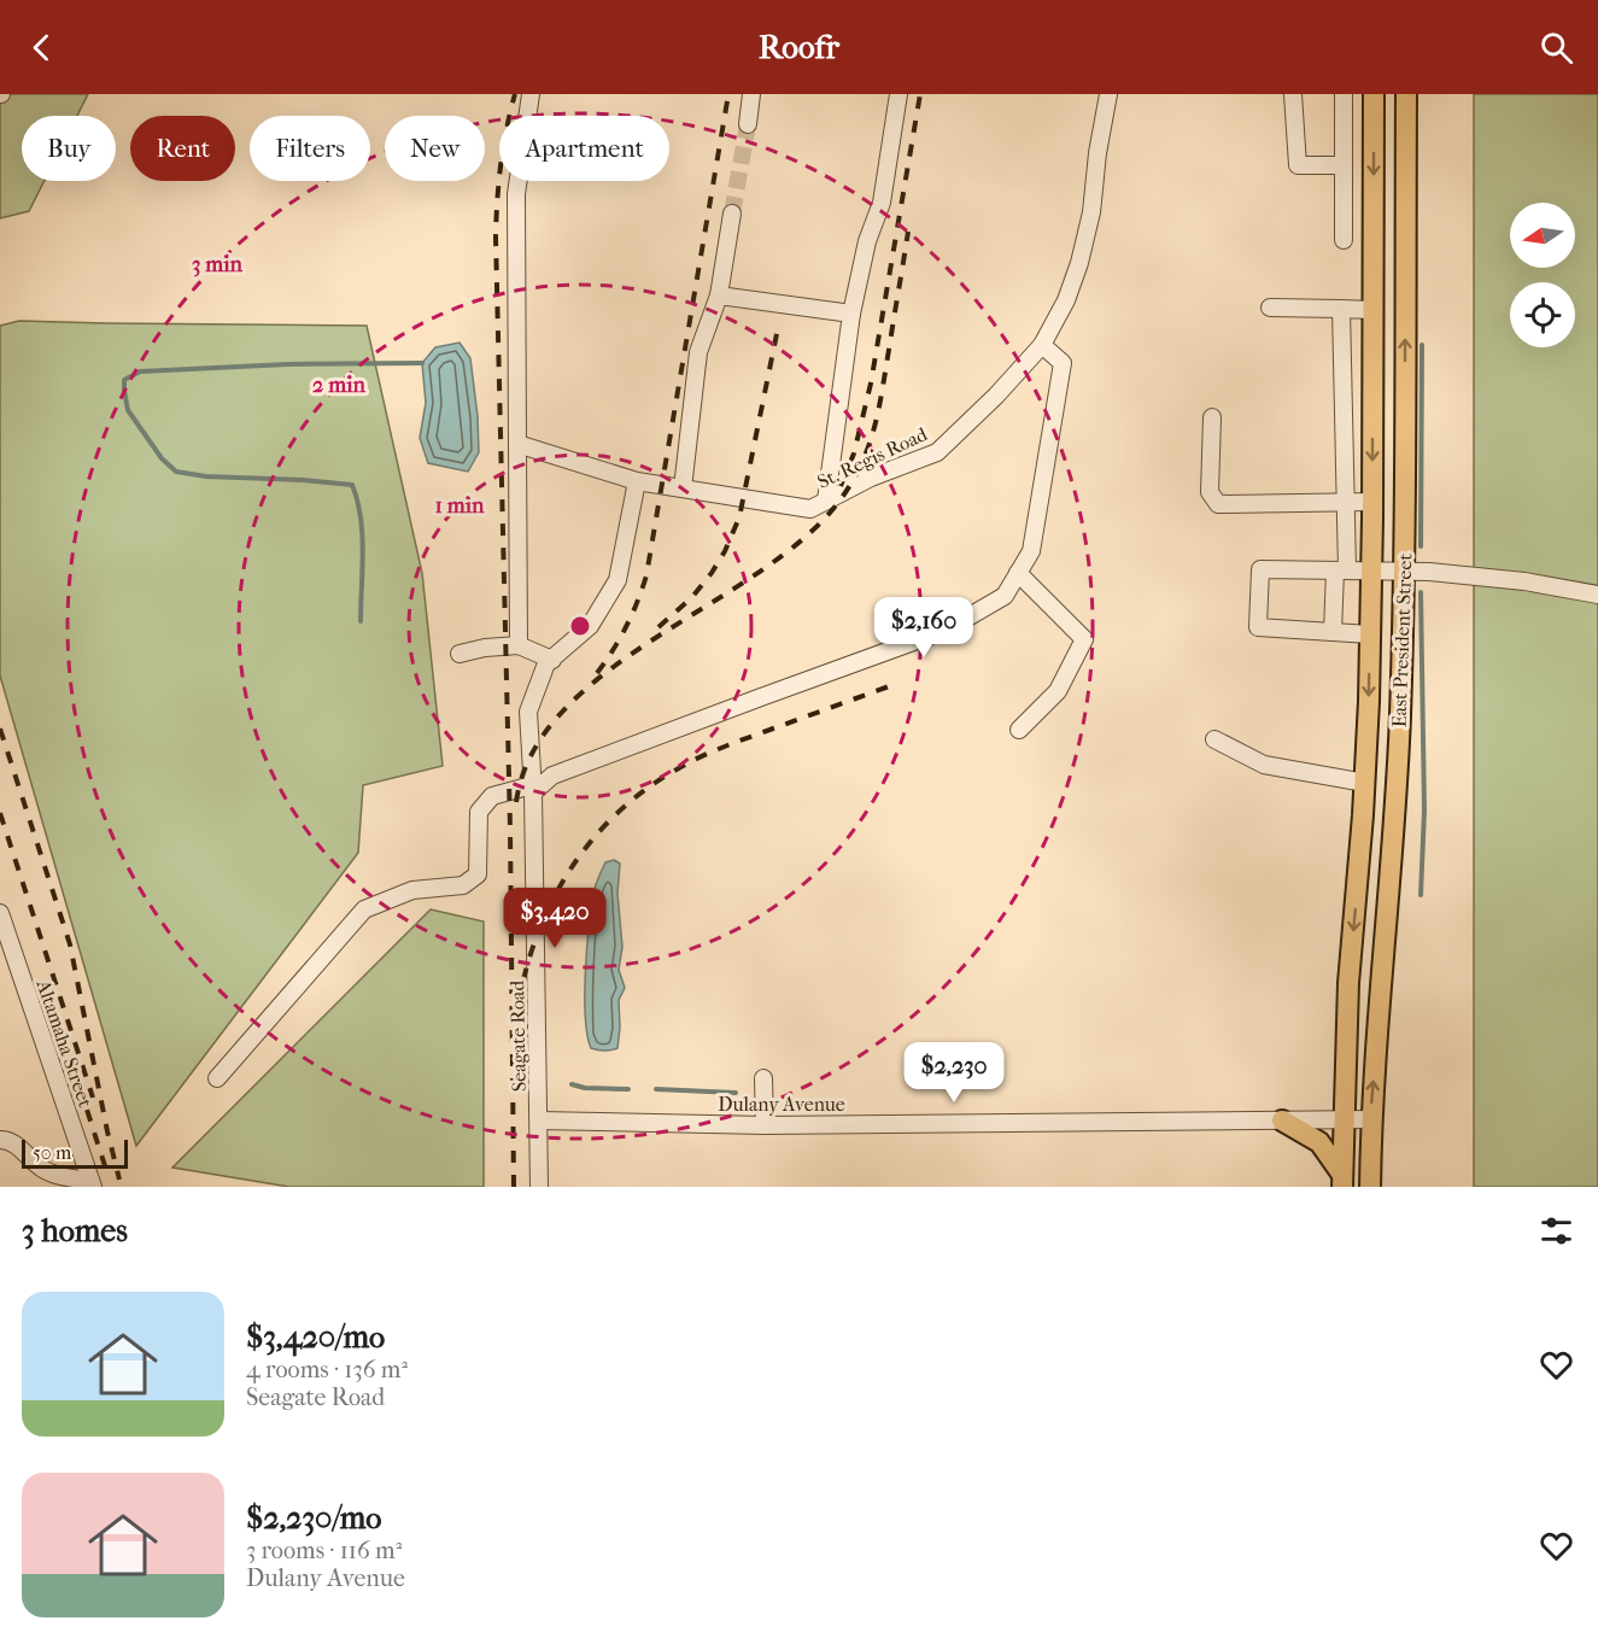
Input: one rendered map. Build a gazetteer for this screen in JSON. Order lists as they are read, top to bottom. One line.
{"streets":{"main road":["East President Street"],"street":["St. Regis Road","Seagate Road","Altamaha Street","Dulany Avenue"]},"crossings":[["East President Street","Dulany Avenue"],["Seagate Road","Dulany Avenue"]],"scale_bar":"50 m","north":"left","page":{"header":"Roofr","chip":["Buy","Rent","Filters","New","Apartment"],"price":["$2,160","$3,420","$2,230"],"scale":"50 m","heading":"3 homes","list":[{"name":"$3,420/mo","note":"4 rooms · 136 m² · Seagate Road"},{"name":"$2,230/mo","note":"3 rooms · 116 m² · Dulany Avenue"}]},"rings":["3 min","2 min","1 min"]}
